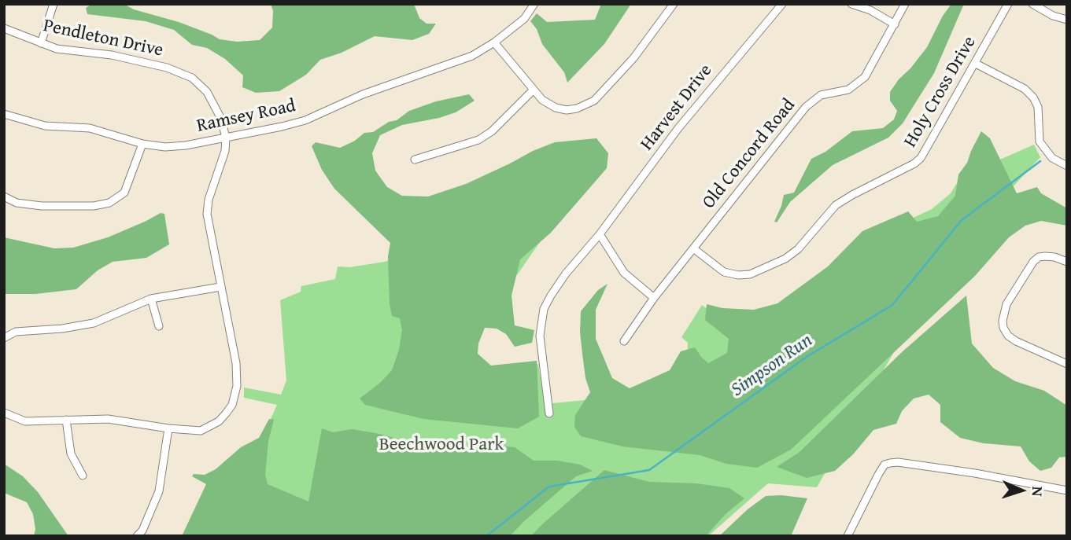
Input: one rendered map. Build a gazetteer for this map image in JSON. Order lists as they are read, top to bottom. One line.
{"streets":{"street":["Pendleton Drive","Holy Cross Drive","Harvest Drive","Ramsey Road","Old Concord Road"]},"crossings":[["Pendleton Drive","Ramsey Road"],["Holy Cross Drive","Old Concord Road"]],"water":["Simpson Run"],"parks":["Beechwood Park"],"north":"right"}
